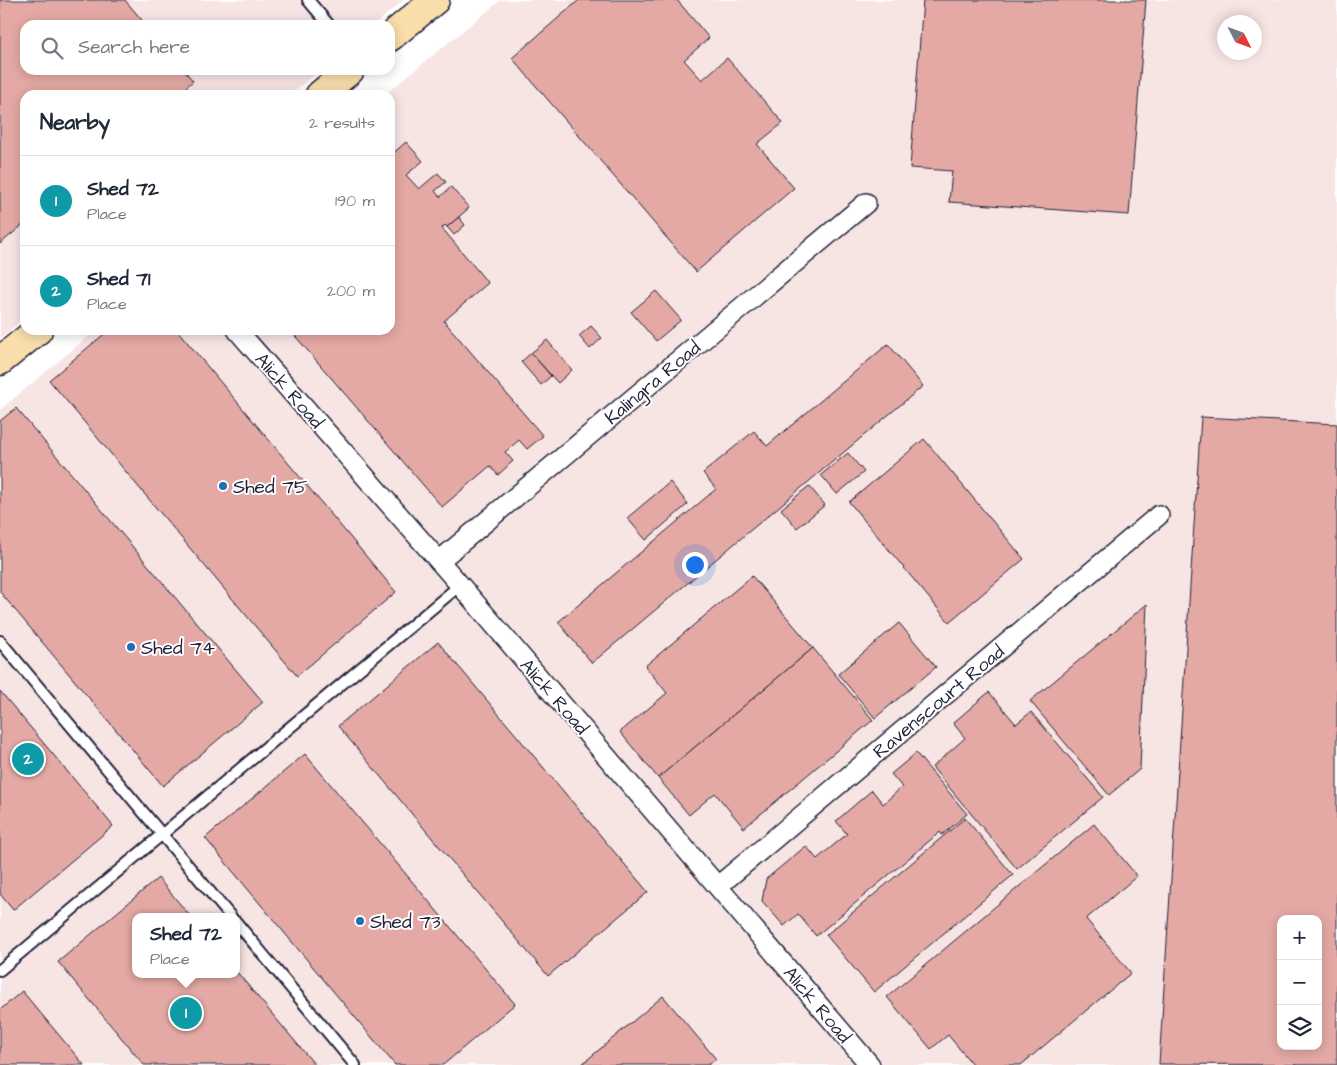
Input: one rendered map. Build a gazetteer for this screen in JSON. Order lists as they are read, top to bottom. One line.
{"streets":{"street":["Kalingra Road","Alick Road","Ravenscourt Road"]},"crossings":[["Kalingra Road","Alick Road"],["Alick Road","Ravenscourt Road"]],"places":["Shed 75","Shed 74","Shed 73"],"north":"bottom right","page":{"search":"Search here","heading":["Nearby","2 results"],"list":[{"mark":"1","name":"Shed 72","note":"Place","value":"190 m"},{"mark":"2","name":"Shed 71","note":"Place","value":"200 m"}],"pins":["2","1"],"popup":["Shed 72","Place"],"map_buttons":["+","−"]}}
